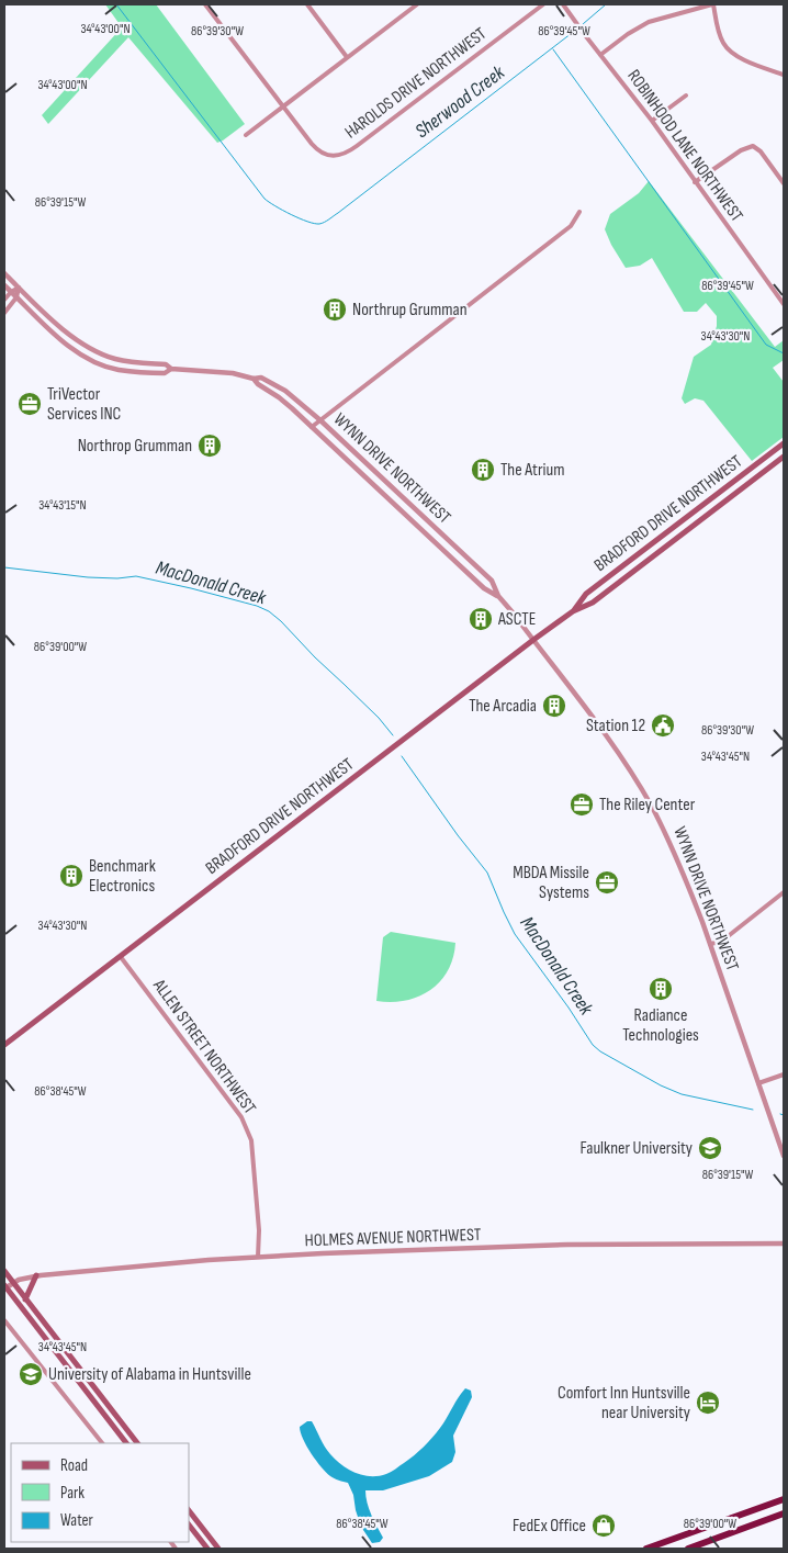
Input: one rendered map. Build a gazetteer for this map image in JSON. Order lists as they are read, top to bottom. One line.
{"streets":{"main road":["BRADFORD DRIVE NORTHWEST"],"street":["HAROLDS DRIVE NORTHWEST","ROBINHOOD LANE NORTHWEST","WYNN DRIVE NORTHWEST","ALLEN STREET NORTHWEST","HOLMES AVENUE NORTHWEST"]},"crossings":[["WYNN DRIVE NORTHWEST","BRADFORD DRIVE NORTHWEST"],["BRADFORD DRIVE NORTHWEST","ALLEN STREET NORTHWEST"],["ALLEN STREET NORTHWEST","HOLMES AVENUE NORTHWEST"]],"water":["Sherwood Creek","MacDonald Creek"],"places":{"building":["Northrup Grumman","Northrop Grumman","The Atrium","ASCTE","The Arcadia","Benchmark Electronics","Radiance Technologies"],"office":["TriVector Services INC","The Riley Center","MBDA Missile Systems"],"public building":["Station 12"],"school or university":["Faulkner University","University of Alabama in Huntsville"],"hotel":["Comfort Inn Huntsville near University"],"shop":["FedEx Office"]},"legend":["Road","Park","Water"],"coordinates":["34°43'00\"N","86°39'30\"W","86°39'45\"W","86°39'15\"W","34°43'30\"N","34°43'15\"N","86°39'00\"W","34°43'45\"N","86°38'45\"W"]}
